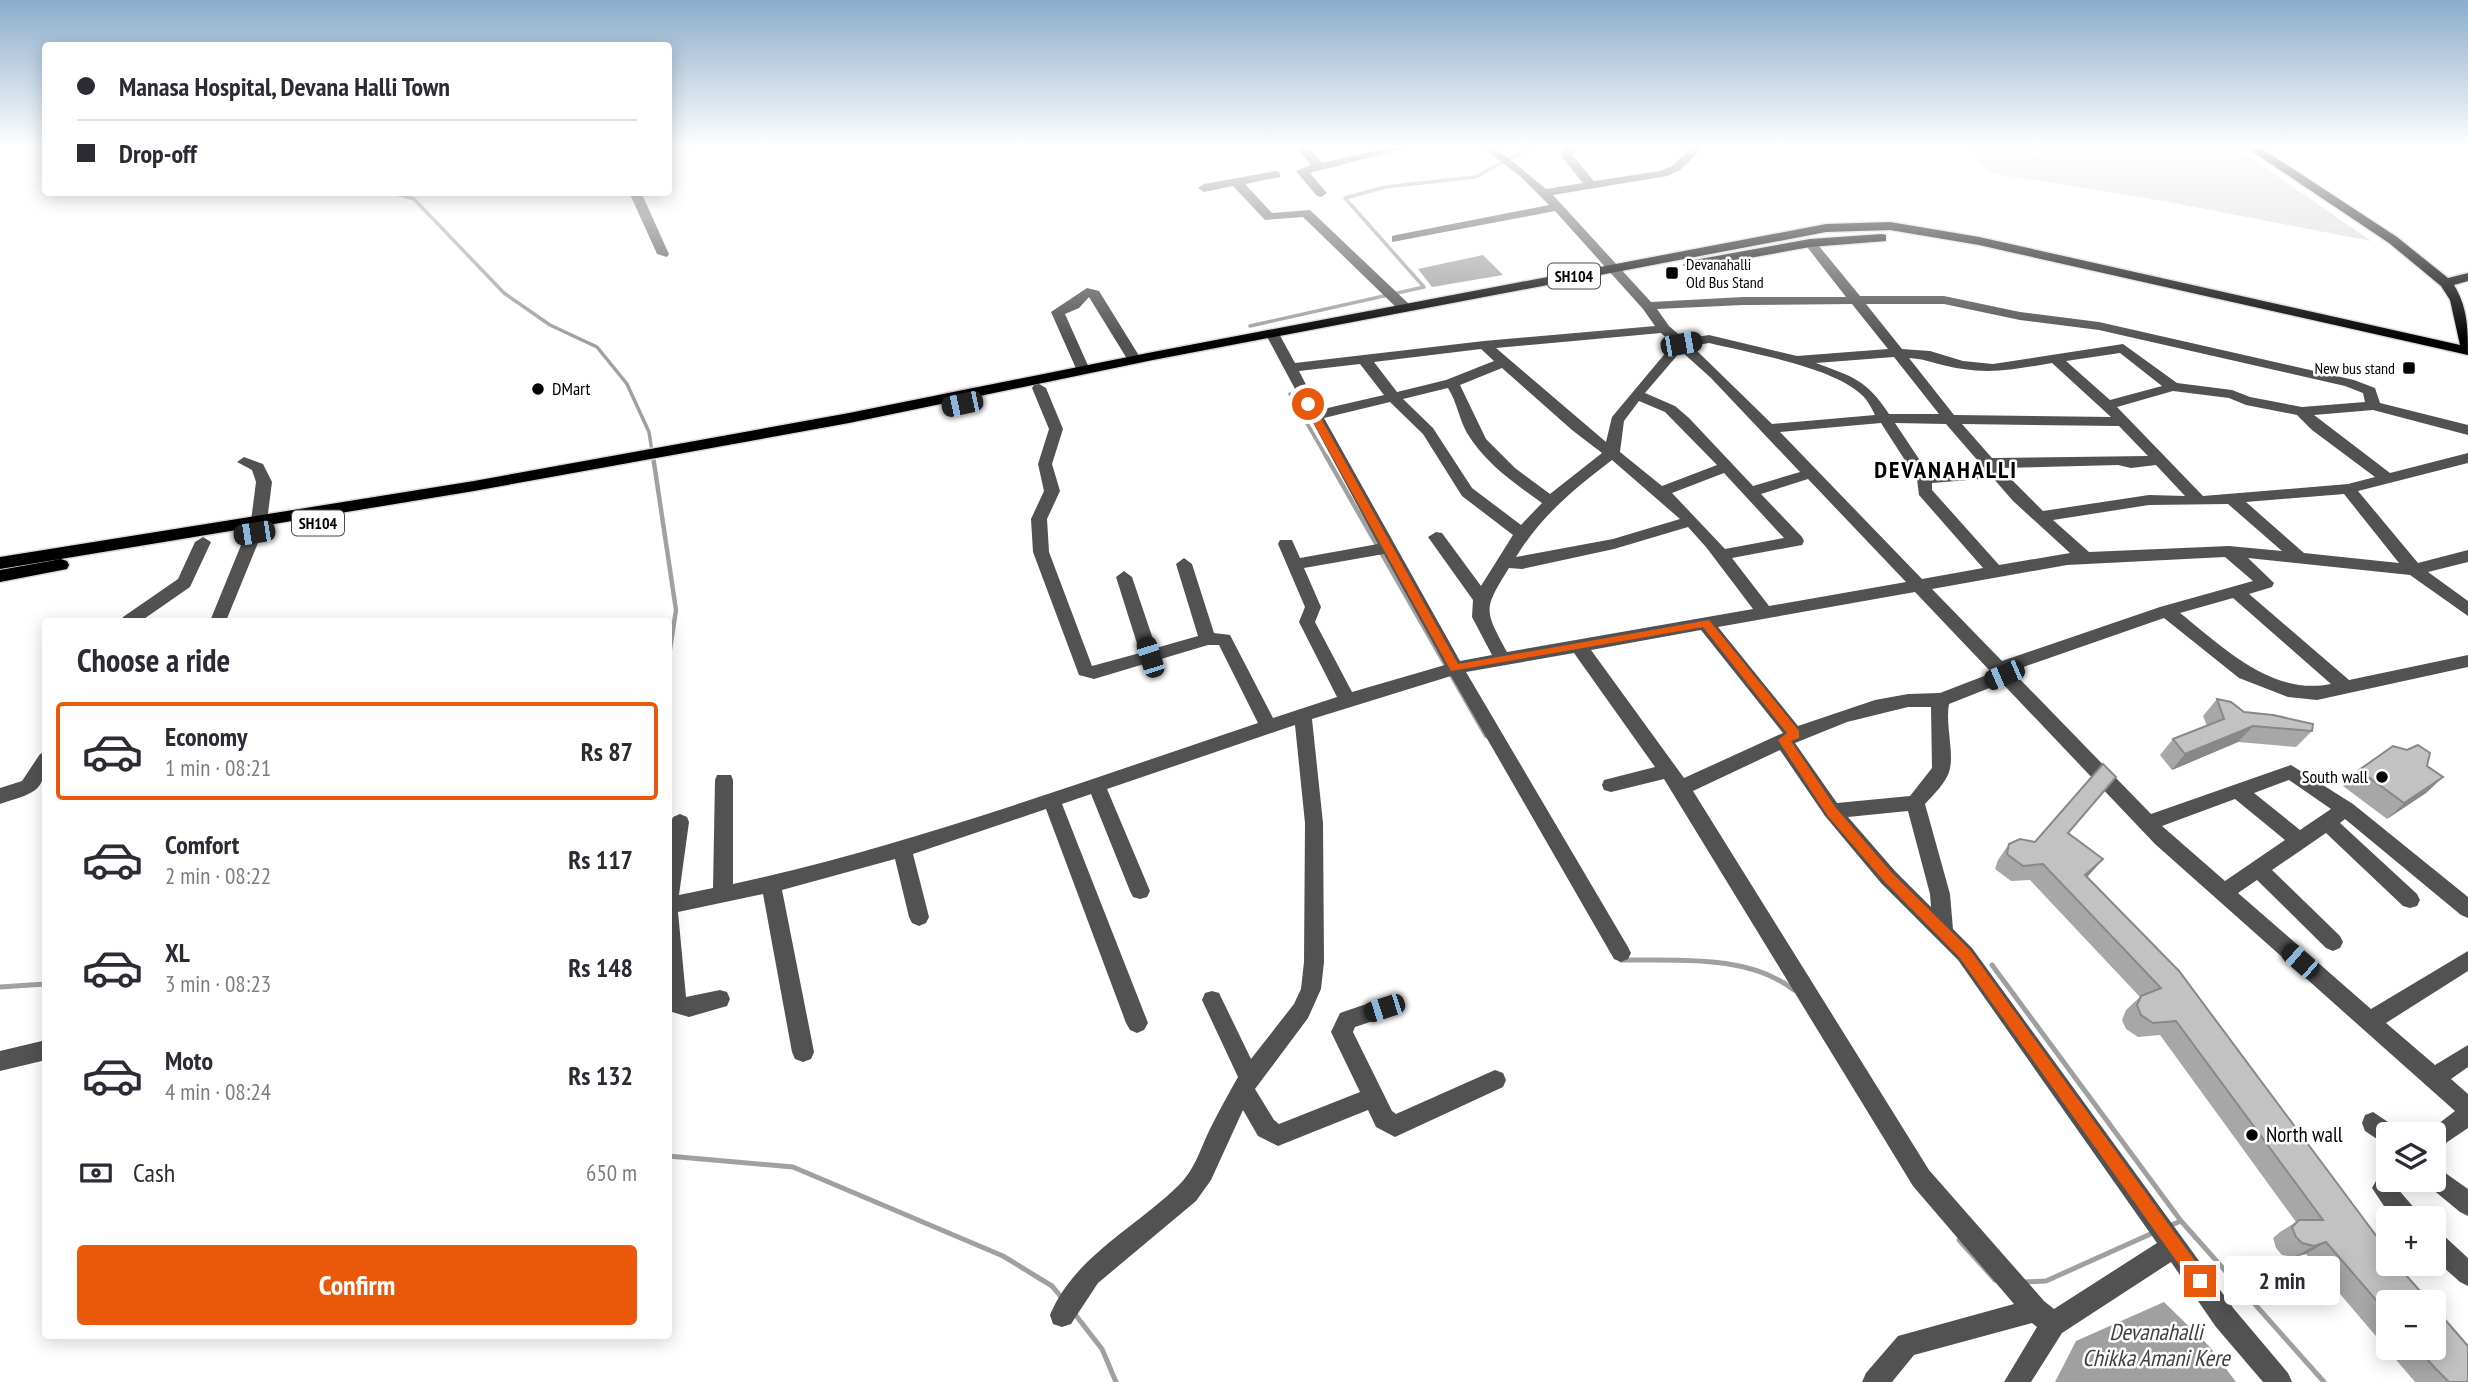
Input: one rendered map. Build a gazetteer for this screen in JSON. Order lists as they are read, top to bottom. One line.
{"streets":{"main road":["SH104"]},"districts":["DEVANAHALLI"],"water":["Devanahalli Chikka Amani Kere"],"places":{"transit":["Devanahalli Old Bus Stand","New bus stand"],"other":["DMart","South wall","North wall"]},"page":{"banner":["Manasa Hospital, Devana Halli Town","Drop-off"],"heading":"Choose a ride","list":[{"name":"Economy","note":"1 min · 08:21","value":"Rs 87"},{"name":"Comfort","note":"2 min · 08:22","value":"Rs 117"},{"name":"XL","note":"3 min · 08:23","value":"Rs 148"},{"name":"Moto","note":"4 min · 08:24","value":"Rs 132"}],"map_buttons":["+","−"],"pay":["Cash","650 m"],"buttons":"Confirm","bubble":"2 min"}}
